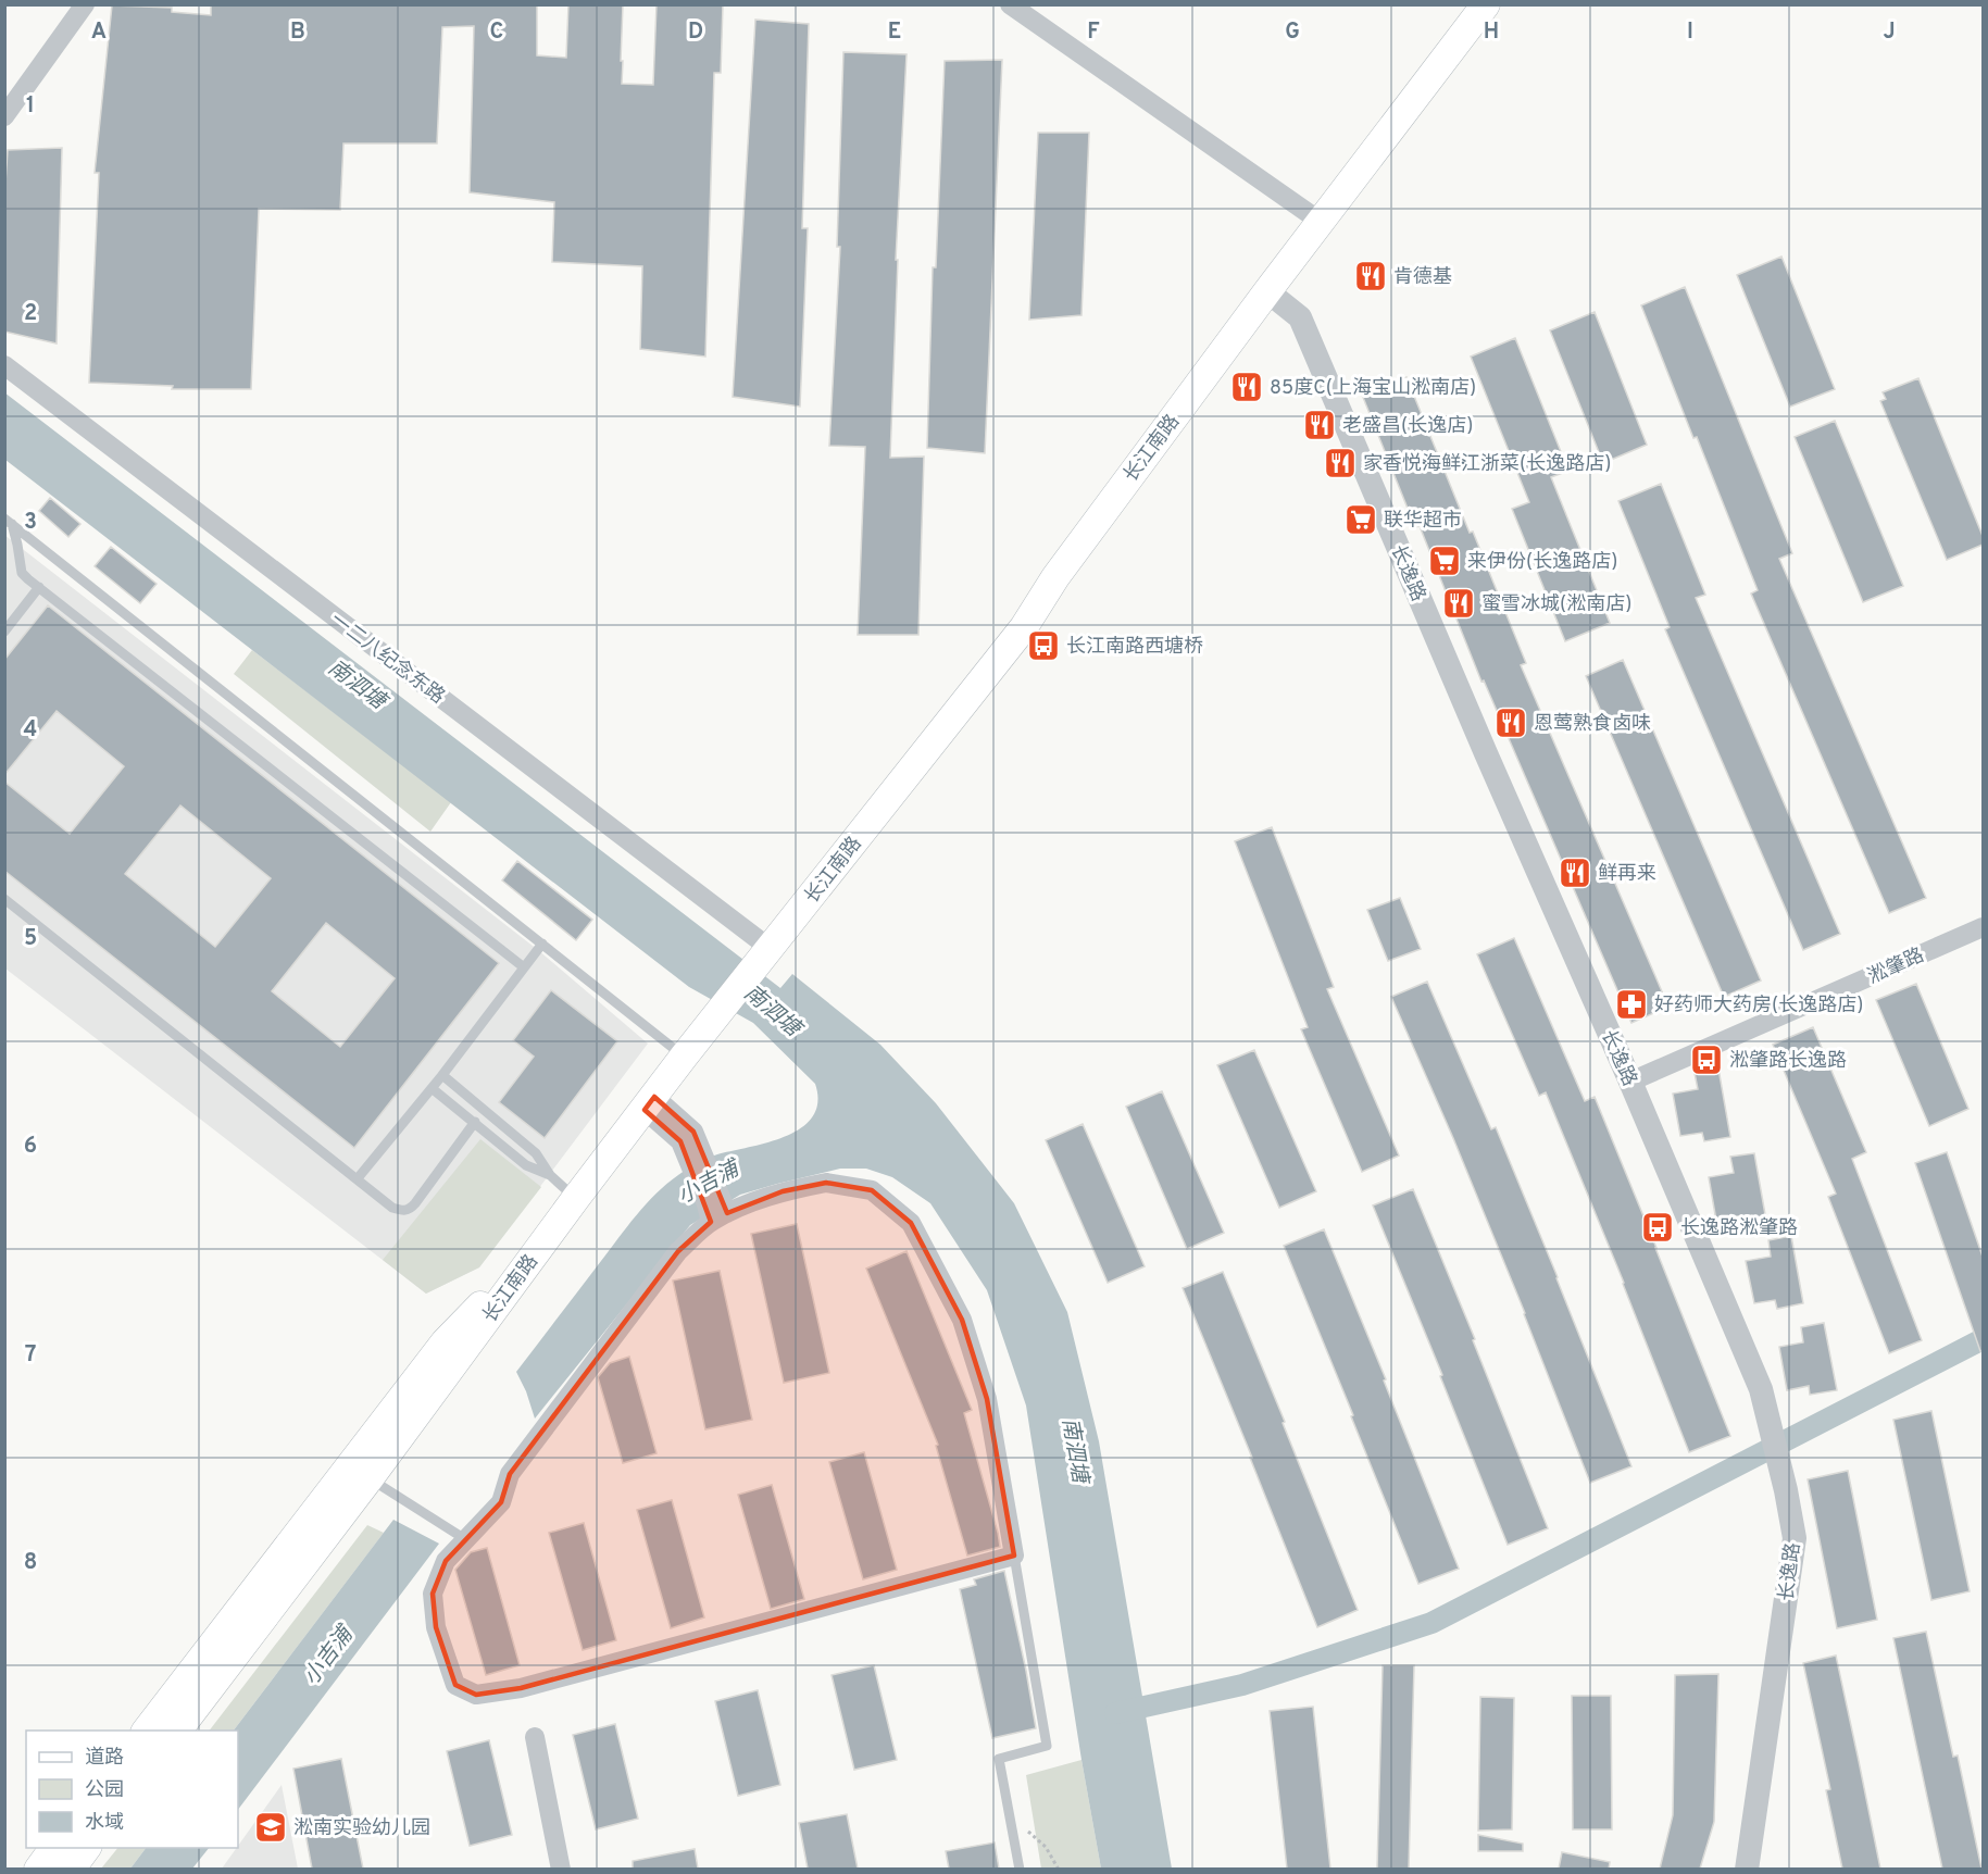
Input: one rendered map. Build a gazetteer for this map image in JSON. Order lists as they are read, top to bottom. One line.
{"streets":{"main road":["长江南路"],"street":["长逸路","一二八纪念东路","淞肇路"]},"crossings":[["长江南路","长逸路"],["长江南路","一二八纪念东路"],["长逸路","淞肇路"]],"water":["南泗塘","小吉浦"],"places":{"restaurant":["肯德基","85度C(上海宝山淞南店)","老盛昌(长逸店)","家香悦·海鲜·江浙菜(长逸路店)","蜜雪冰城(淞南店)","恩莺熟食卤味","鲜再来"],"supermarket":["联华超市","来伊份(长逸路店)"],"bus stop":["长江南路西塘桥","淞肇路长逸路","长逸路淞肇路"],"pharmacy":["好药师大药房(长逸路店)"],"school or university":["淞南实验幼儿园"]},"legend":["道路","公园","水域"],"grid":{"columns":["A","B","C","D","E","F","G","H","I","J"],"rows":["1","2","3","4","5","6","7","8"]}}
